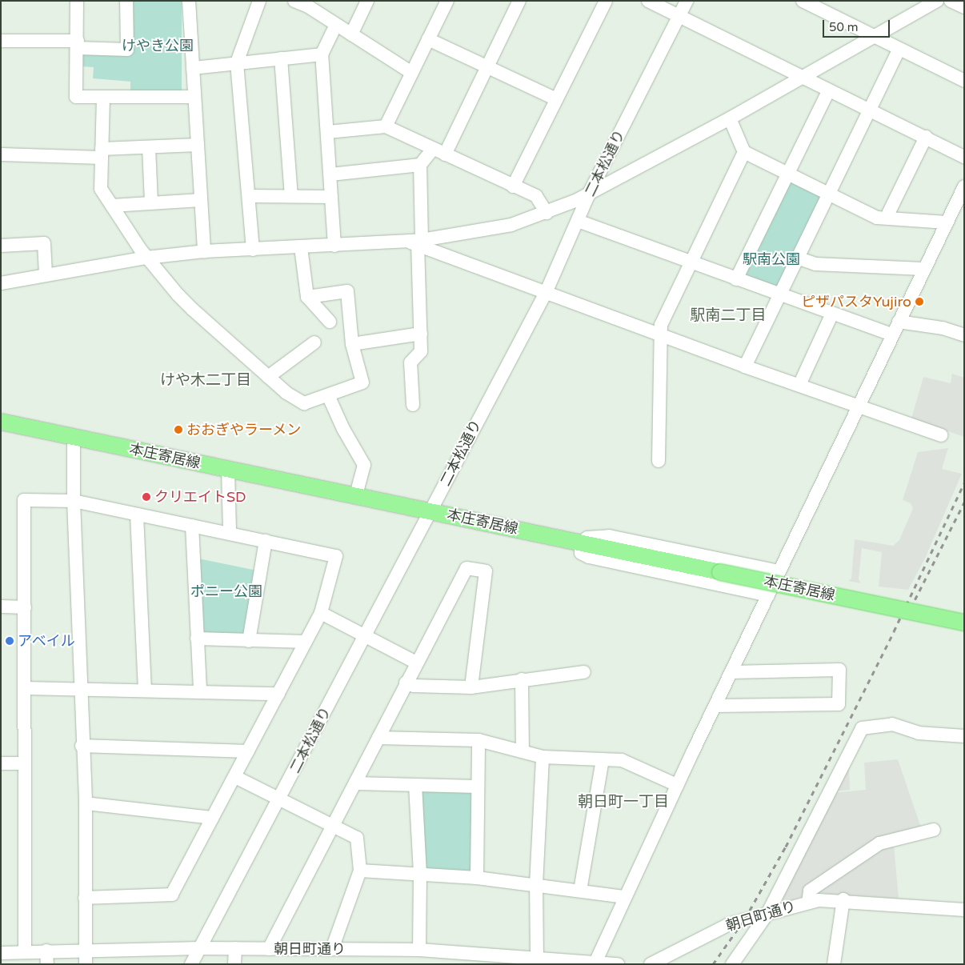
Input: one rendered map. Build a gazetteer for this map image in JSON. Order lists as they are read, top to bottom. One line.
{"streets":{"main road":["本庄寄居線"],"street":["二本松通り","朝日町通り"]},"crossings":[["二本松通り","本庄寄居線"],["二本松通り","朝日町通り"]],"districts":["駅南二丁目","けや木二丁目","朝日町一丁目"],"parks":["けやき公園","駅南公園","ポニー公園"],"places":["ピザパスタYujiro","おおぎやラーメン","クリエイトSD","アベイル"],"scale_bar":"50 m"}
